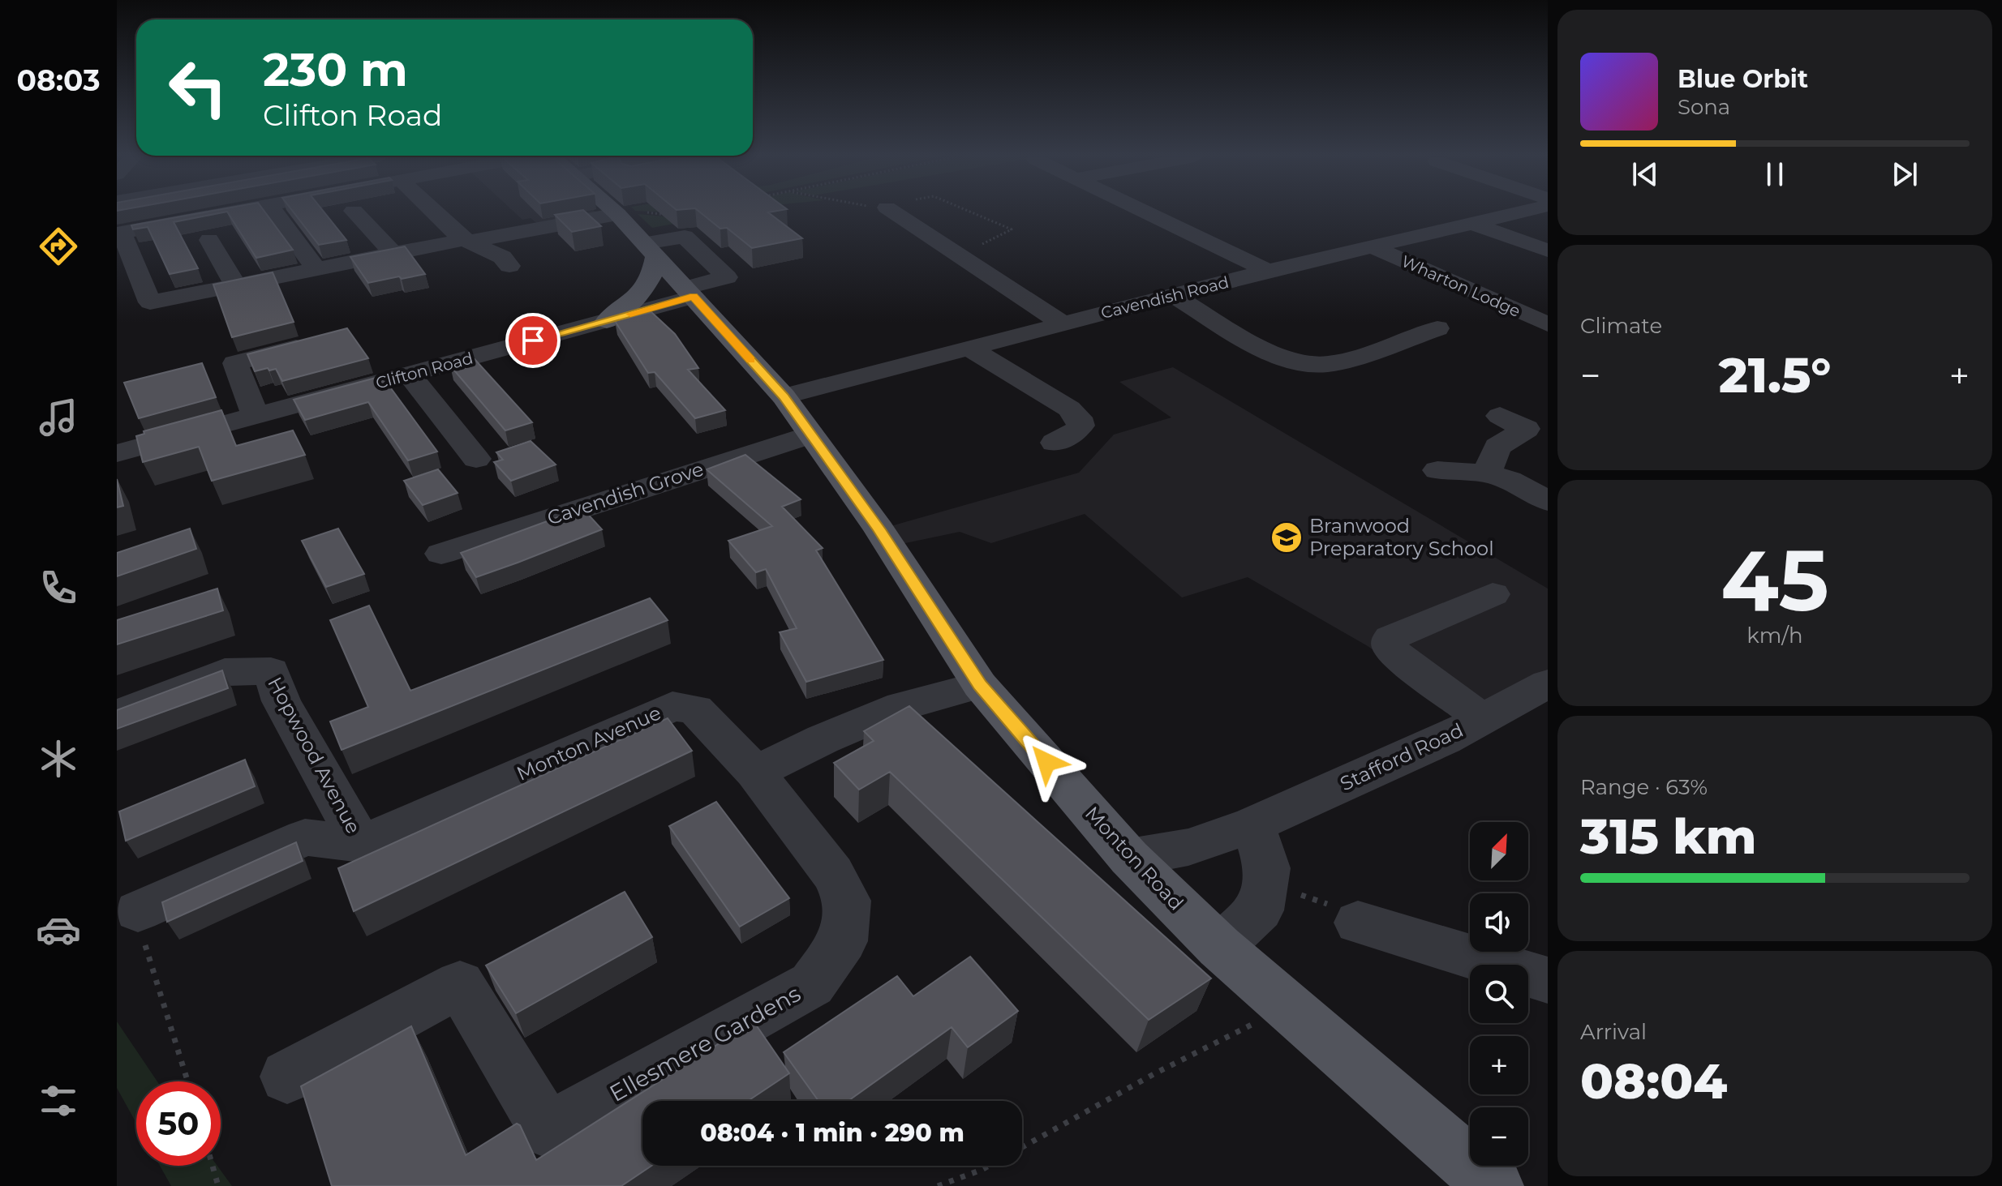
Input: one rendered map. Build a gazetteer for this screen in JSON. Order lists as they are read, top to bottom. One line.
{"streets":{"main road":["Monton Road"],"street":["Wharton Lodge","Cavendish Road","Clifton Road","Cavendish Grove","Monton Avenue","Hopwood Avenue","Stafford Road","Ellesmere Gardens"]},"crossings":[["Wharton Lodge","Cavendish Road"],["Cavendish Road","Monton Road"],["Clifton Road","Monton Road"],["Cavendish Grove","Monton Road"],["Monton Avenue","Hopwood Avenue"],["Monton Avenue","Ellesmere Gardens"],["Stafford Road","Monton Road"]],"places":{"school or university":["Branwood Preparatory School"]},"north":"top right","page":{"tabs":"08:03","turn":["230 m","Clifton Road"],"song":["Blue Orbit","Sona"],"tile":["Climate",["45","km/h"],["Range · 63%","315 km"],["Arrival","08:04"]],"heat":["−","21.5°","+"],"map_buttons":["+","−"],"limit":"50","trip":"08:04 · 1 min · 290 m"}}
